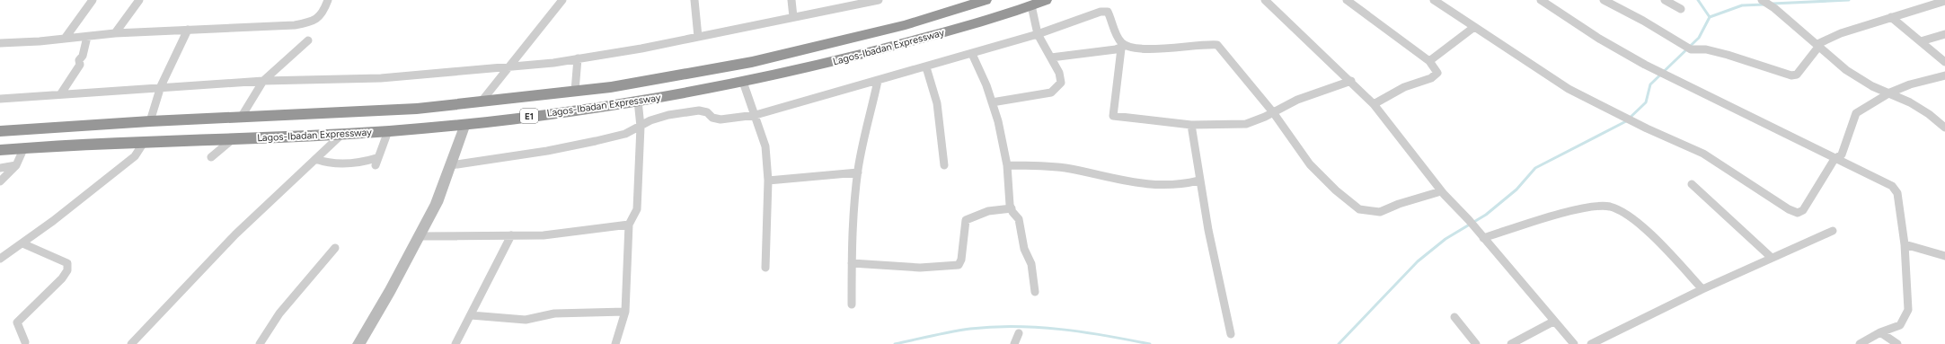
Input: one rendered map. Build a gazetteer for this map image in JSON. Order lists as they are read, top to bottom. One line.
{"streets":{"highway":["Lagos-Ibadan Expressway","E1"]}}
